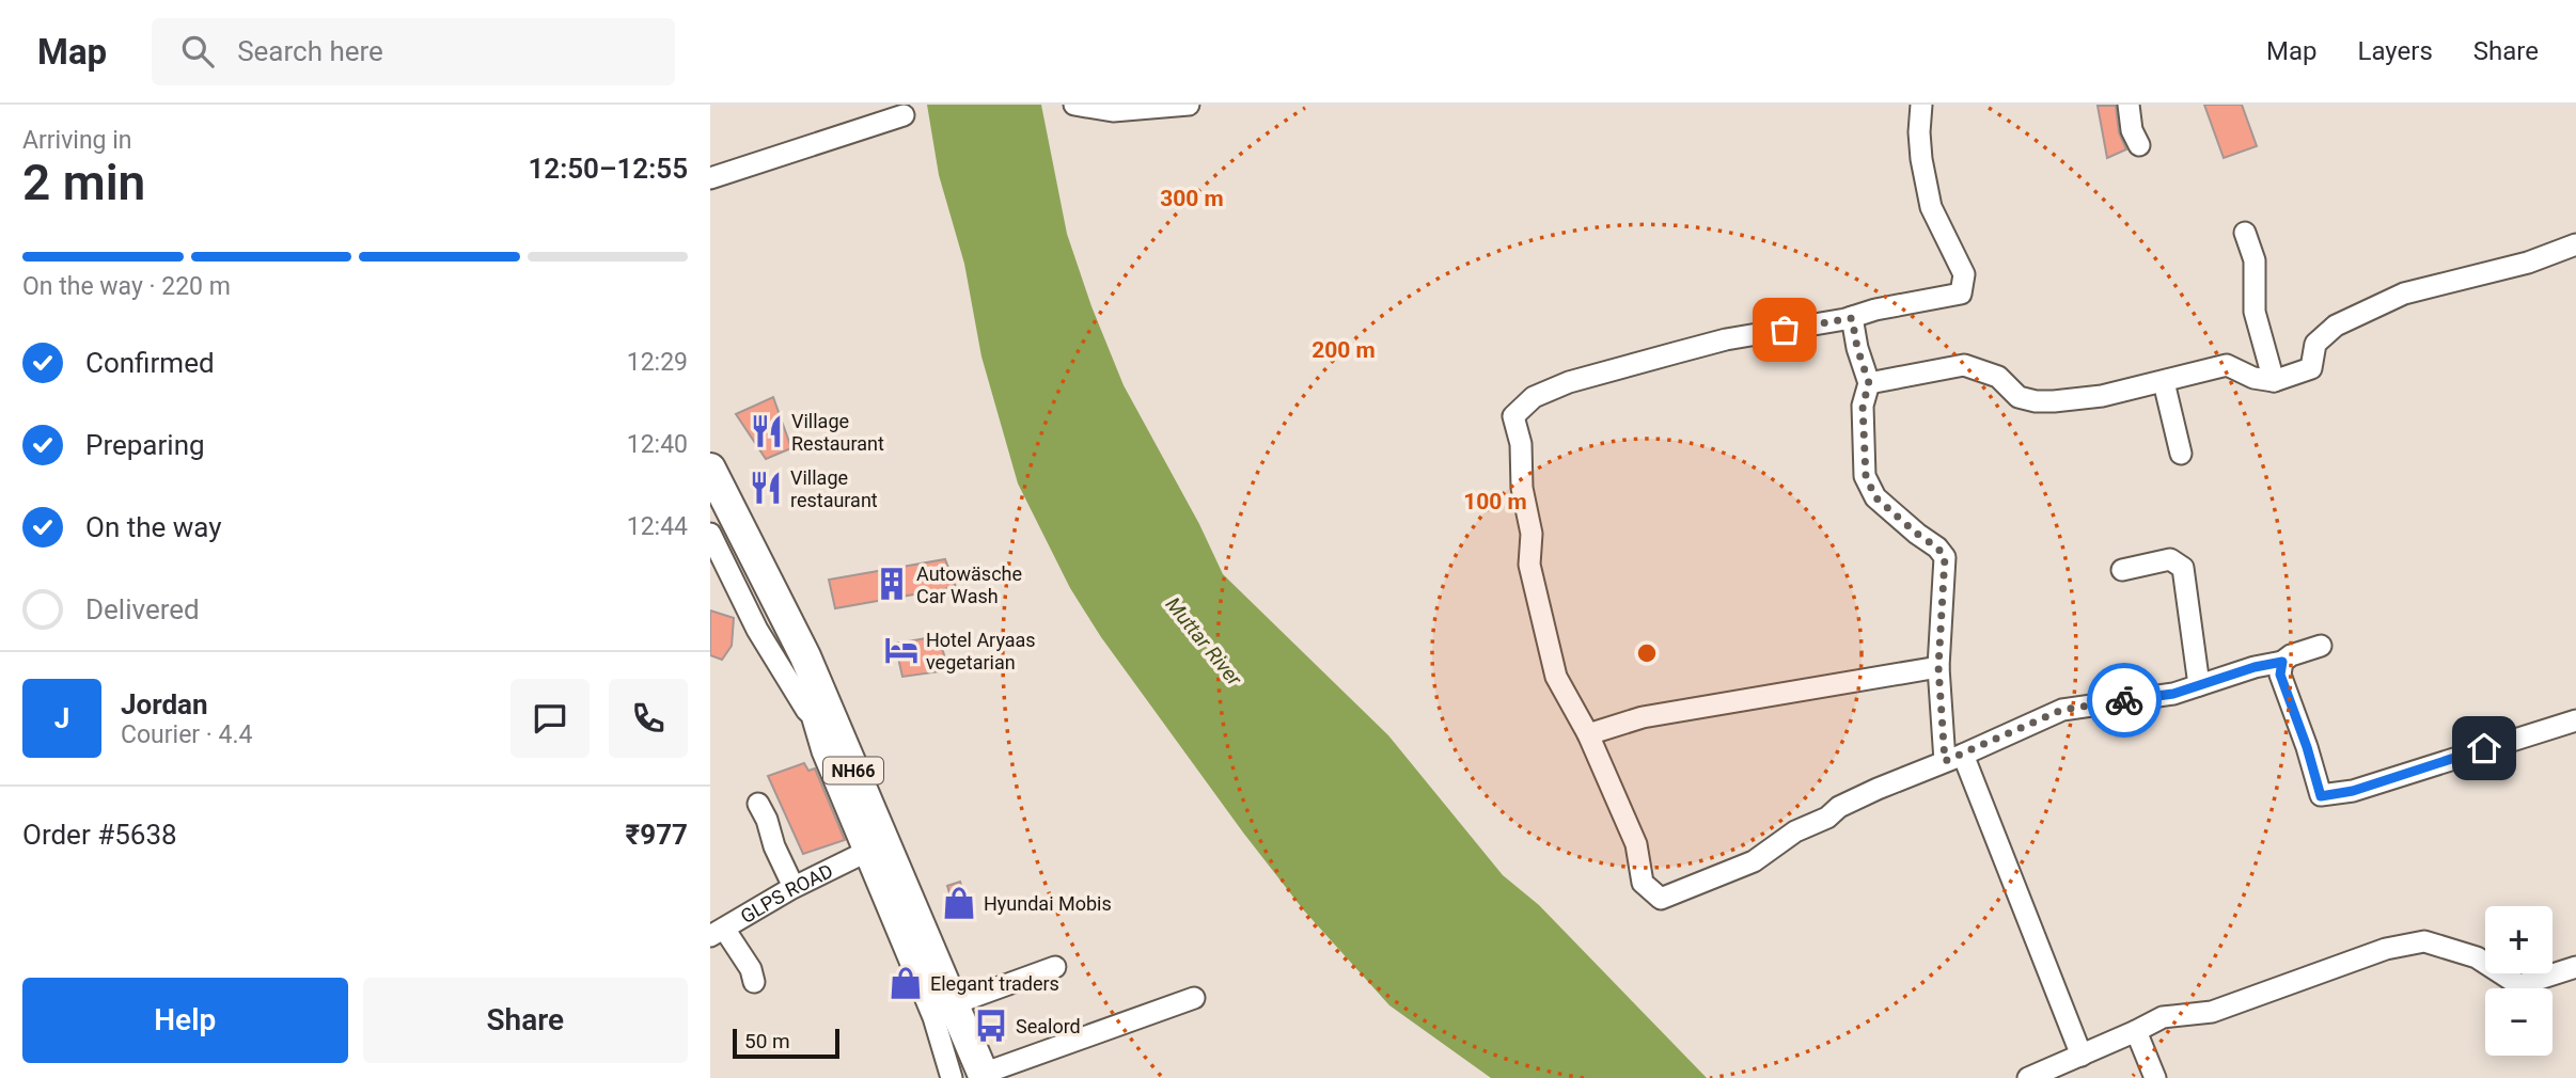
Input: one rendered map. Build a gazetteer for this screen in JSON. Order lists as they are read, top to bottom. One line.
{"streets":{"highway":["NH66"],"street":["GLPS ROAD"]},"water":["Muttar River"],"places":{"restaurant":["Village Restaurant","Village restaurant"],"building":["Autowäsche Car Wash"],"hotel":["Hotel Aryaas vegetarian"],"shop":["Hyundai Mobis","Elegant traders"],"bus stop":["Sealord"]},"scale_bar":"50 m","page":{"header":"Map","search":"Search here","nav":["Map","Layers","Share"],"heading":["2 min","Arriving in","12:50–12:55"],"panel":["Jordan","Courier · 4.4","Order #5638","₹977"],"bar":"On the way · 220 m","list":[["Confirmed","12:29"],["Preparing","12:40"],["On the way","12:44"],"Delivered"],"round":"J","map_buttons":["+","−"],"buttons":["Help","Share"],"scale":"50 m"},"rings":["300 m","200 m","100 m"]}
